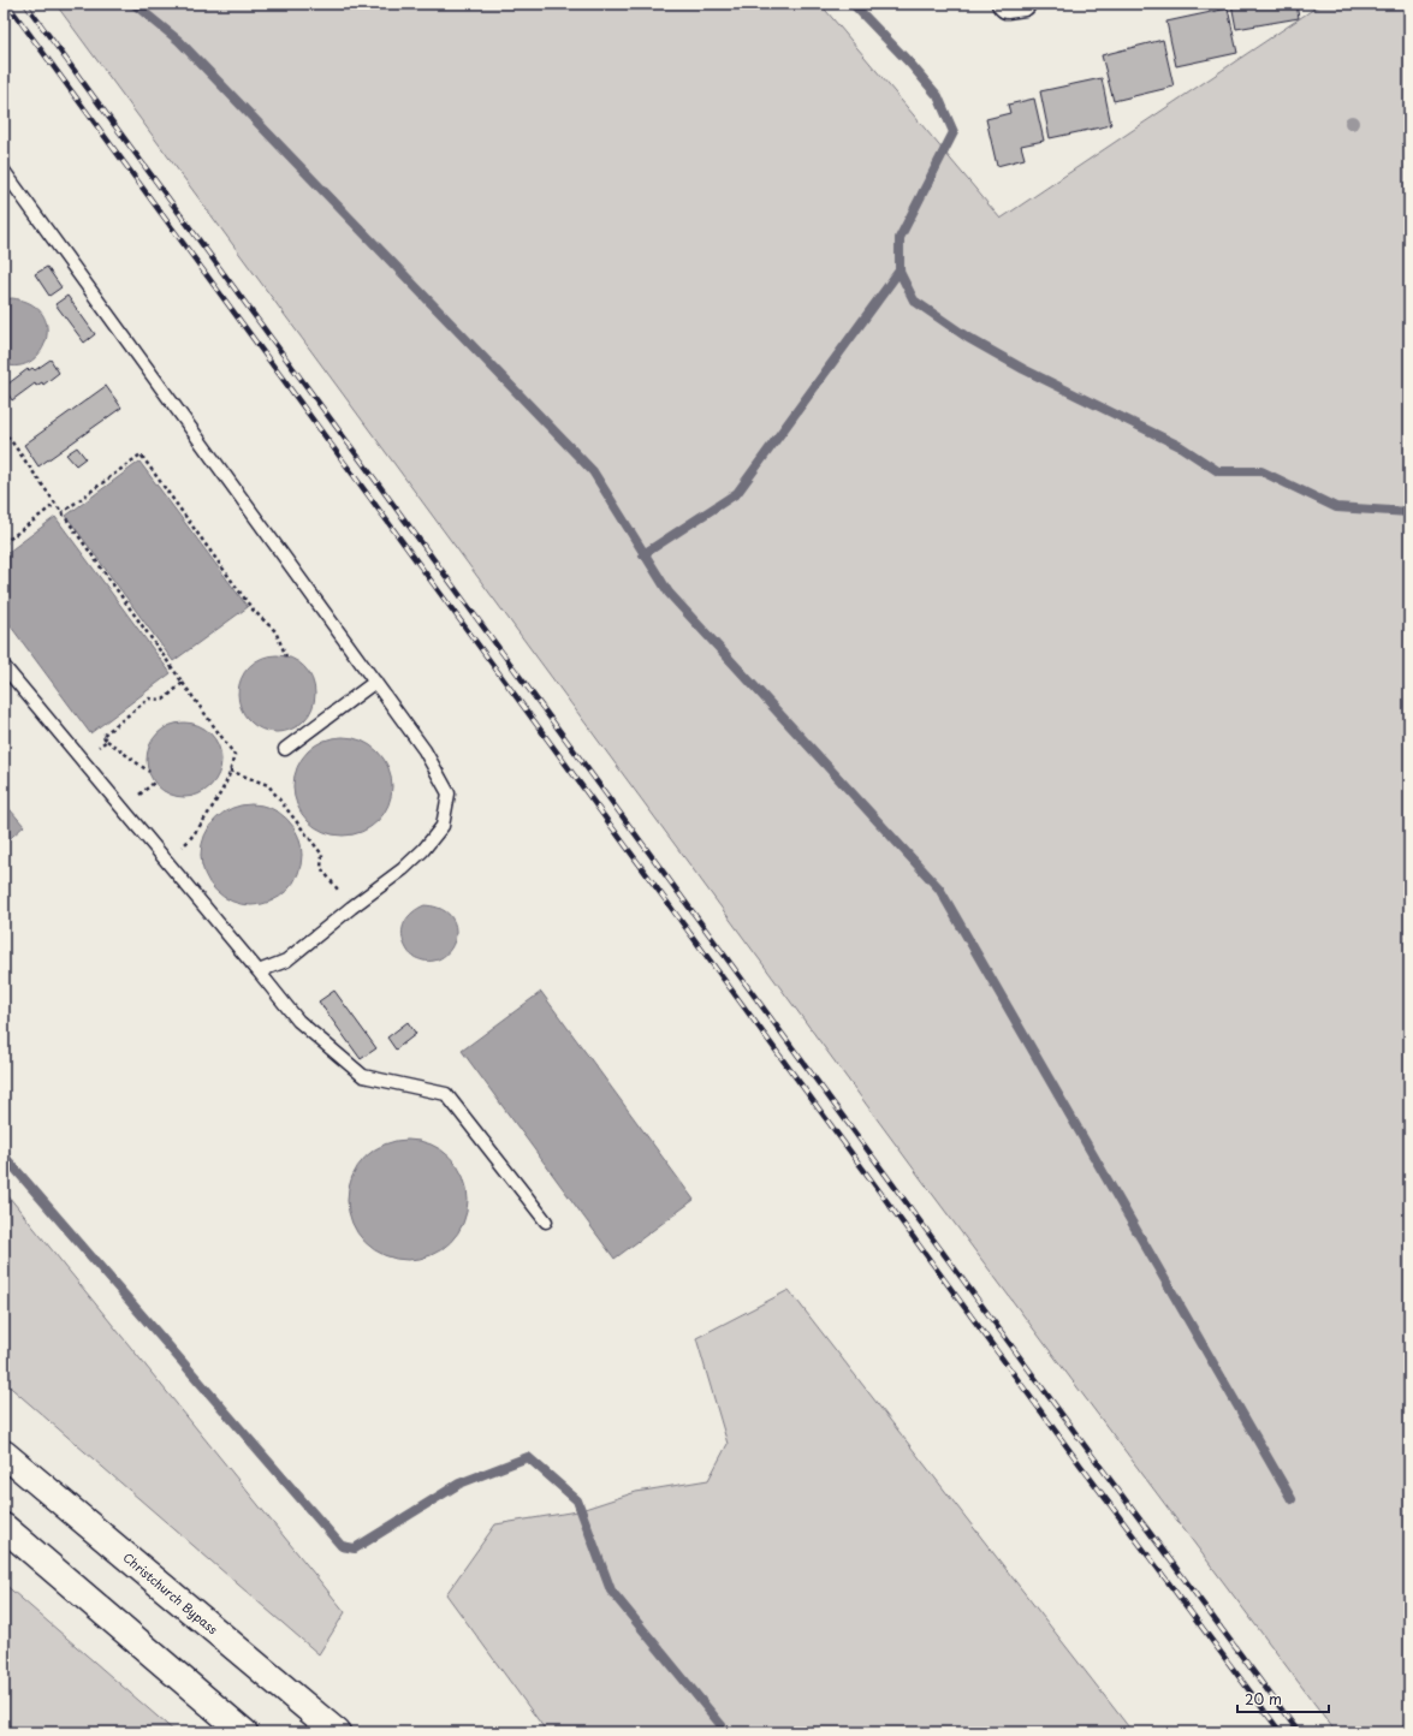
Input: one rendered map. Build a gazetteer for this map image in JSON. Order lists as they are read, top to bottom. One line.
{"streets":{"main road":["Christchurch Bypass"]},"scale_bar":"20 m"}
